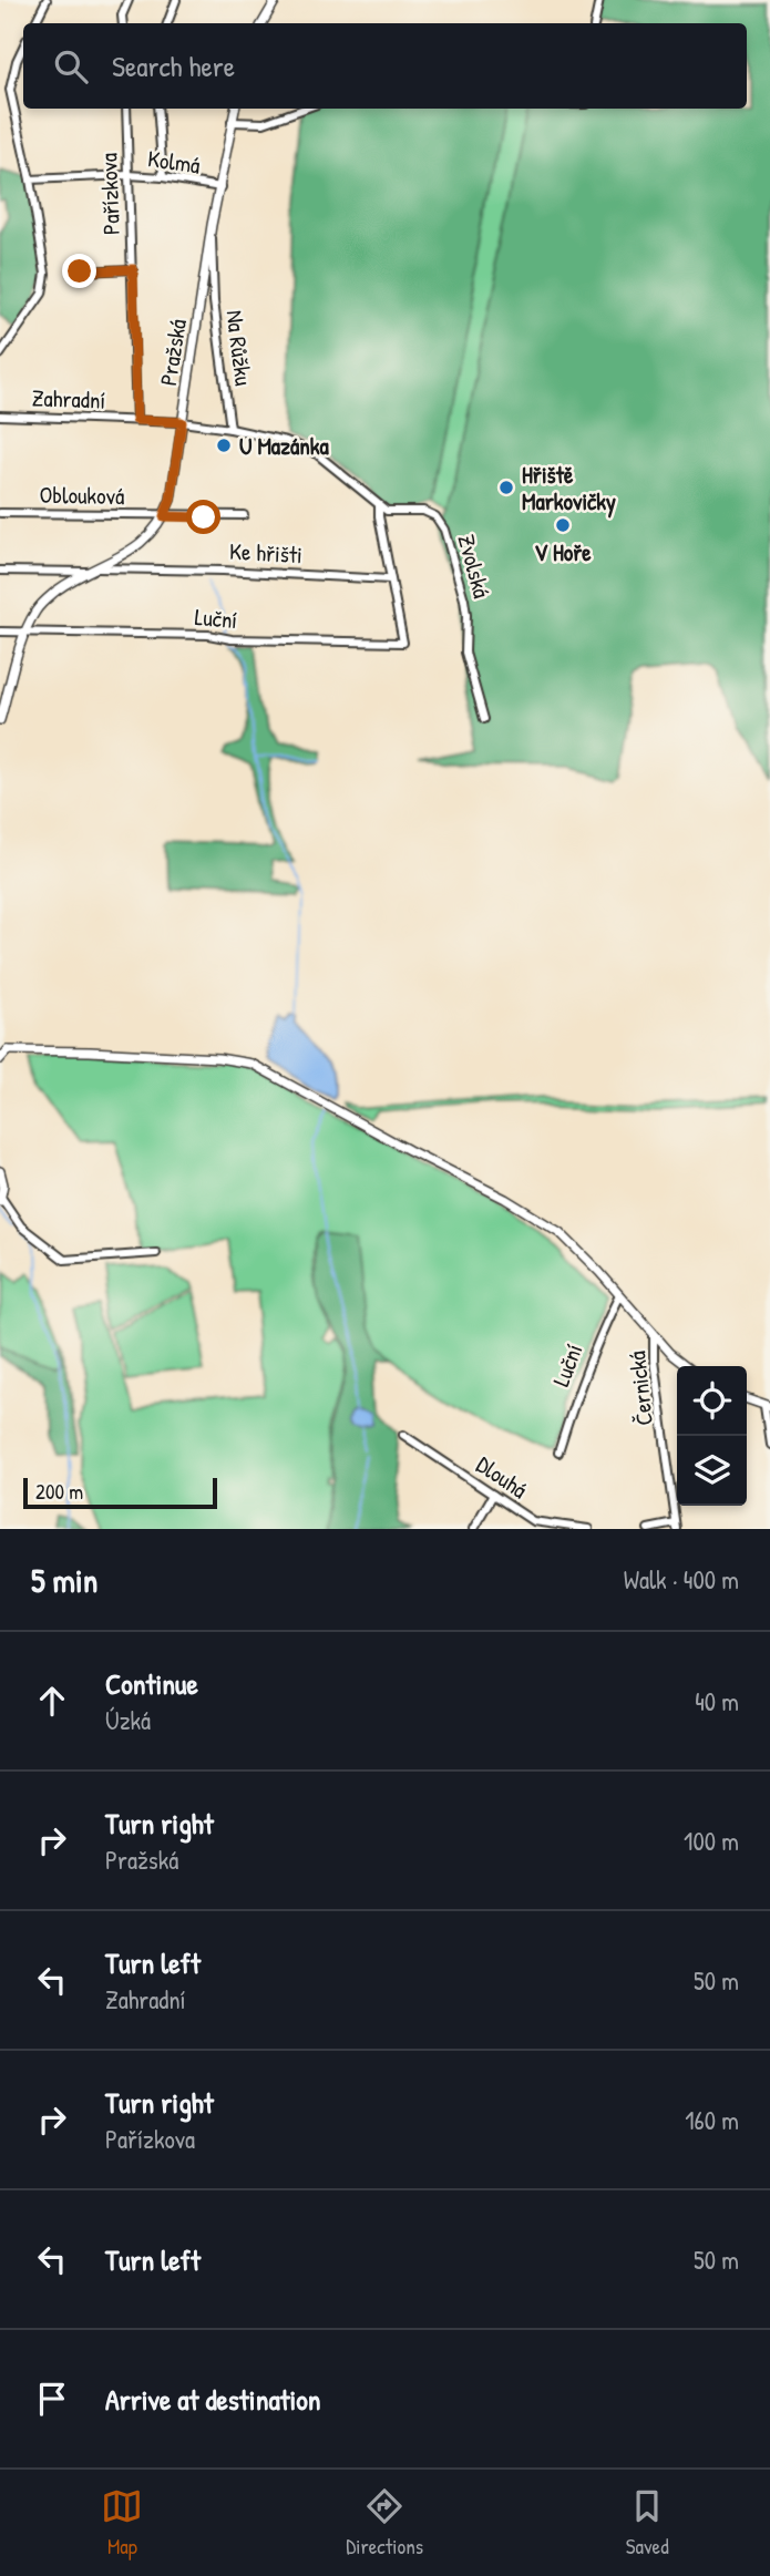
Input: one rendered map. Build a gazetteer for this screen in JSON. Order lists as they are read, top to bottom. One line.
{"streets":{"street":["Kolmá","Pařízkova","Na Růžku","Pražská","Zahradní","Oblouková","Ke hřišti","Zvolská","Luční","Černická","Dlouhá"]},"crossings":[["Kolmá","Pařízkova"],["Kolmá","Pražská"],["Pařízkova","Zahradní"],["Na Růžku","Pražská"],["Pražská","Zahradní"],["Pražská","Oblouková"],["Pražská","Ke hřišti"],["Pražská","Luční"],["Ke hřišti","Luční"]],"places":["U Mazánka","Hřiště Markovičky","V Hoře"],"scale_bar":"200 m","page":{"search":"Search here","scale":"200 m","heading":["5 min","Walk · 400 m"],"list":[["Continue","Úzká","40 m"],["Turn right","Pražská","100 m"],["Turn left","Zahradní","50 m"],["Turn right","Pařízkova","160 m"],["Turn left","50 m"],"Arrive at destination"],"nav":["Map","Directions","Saved"]}}
